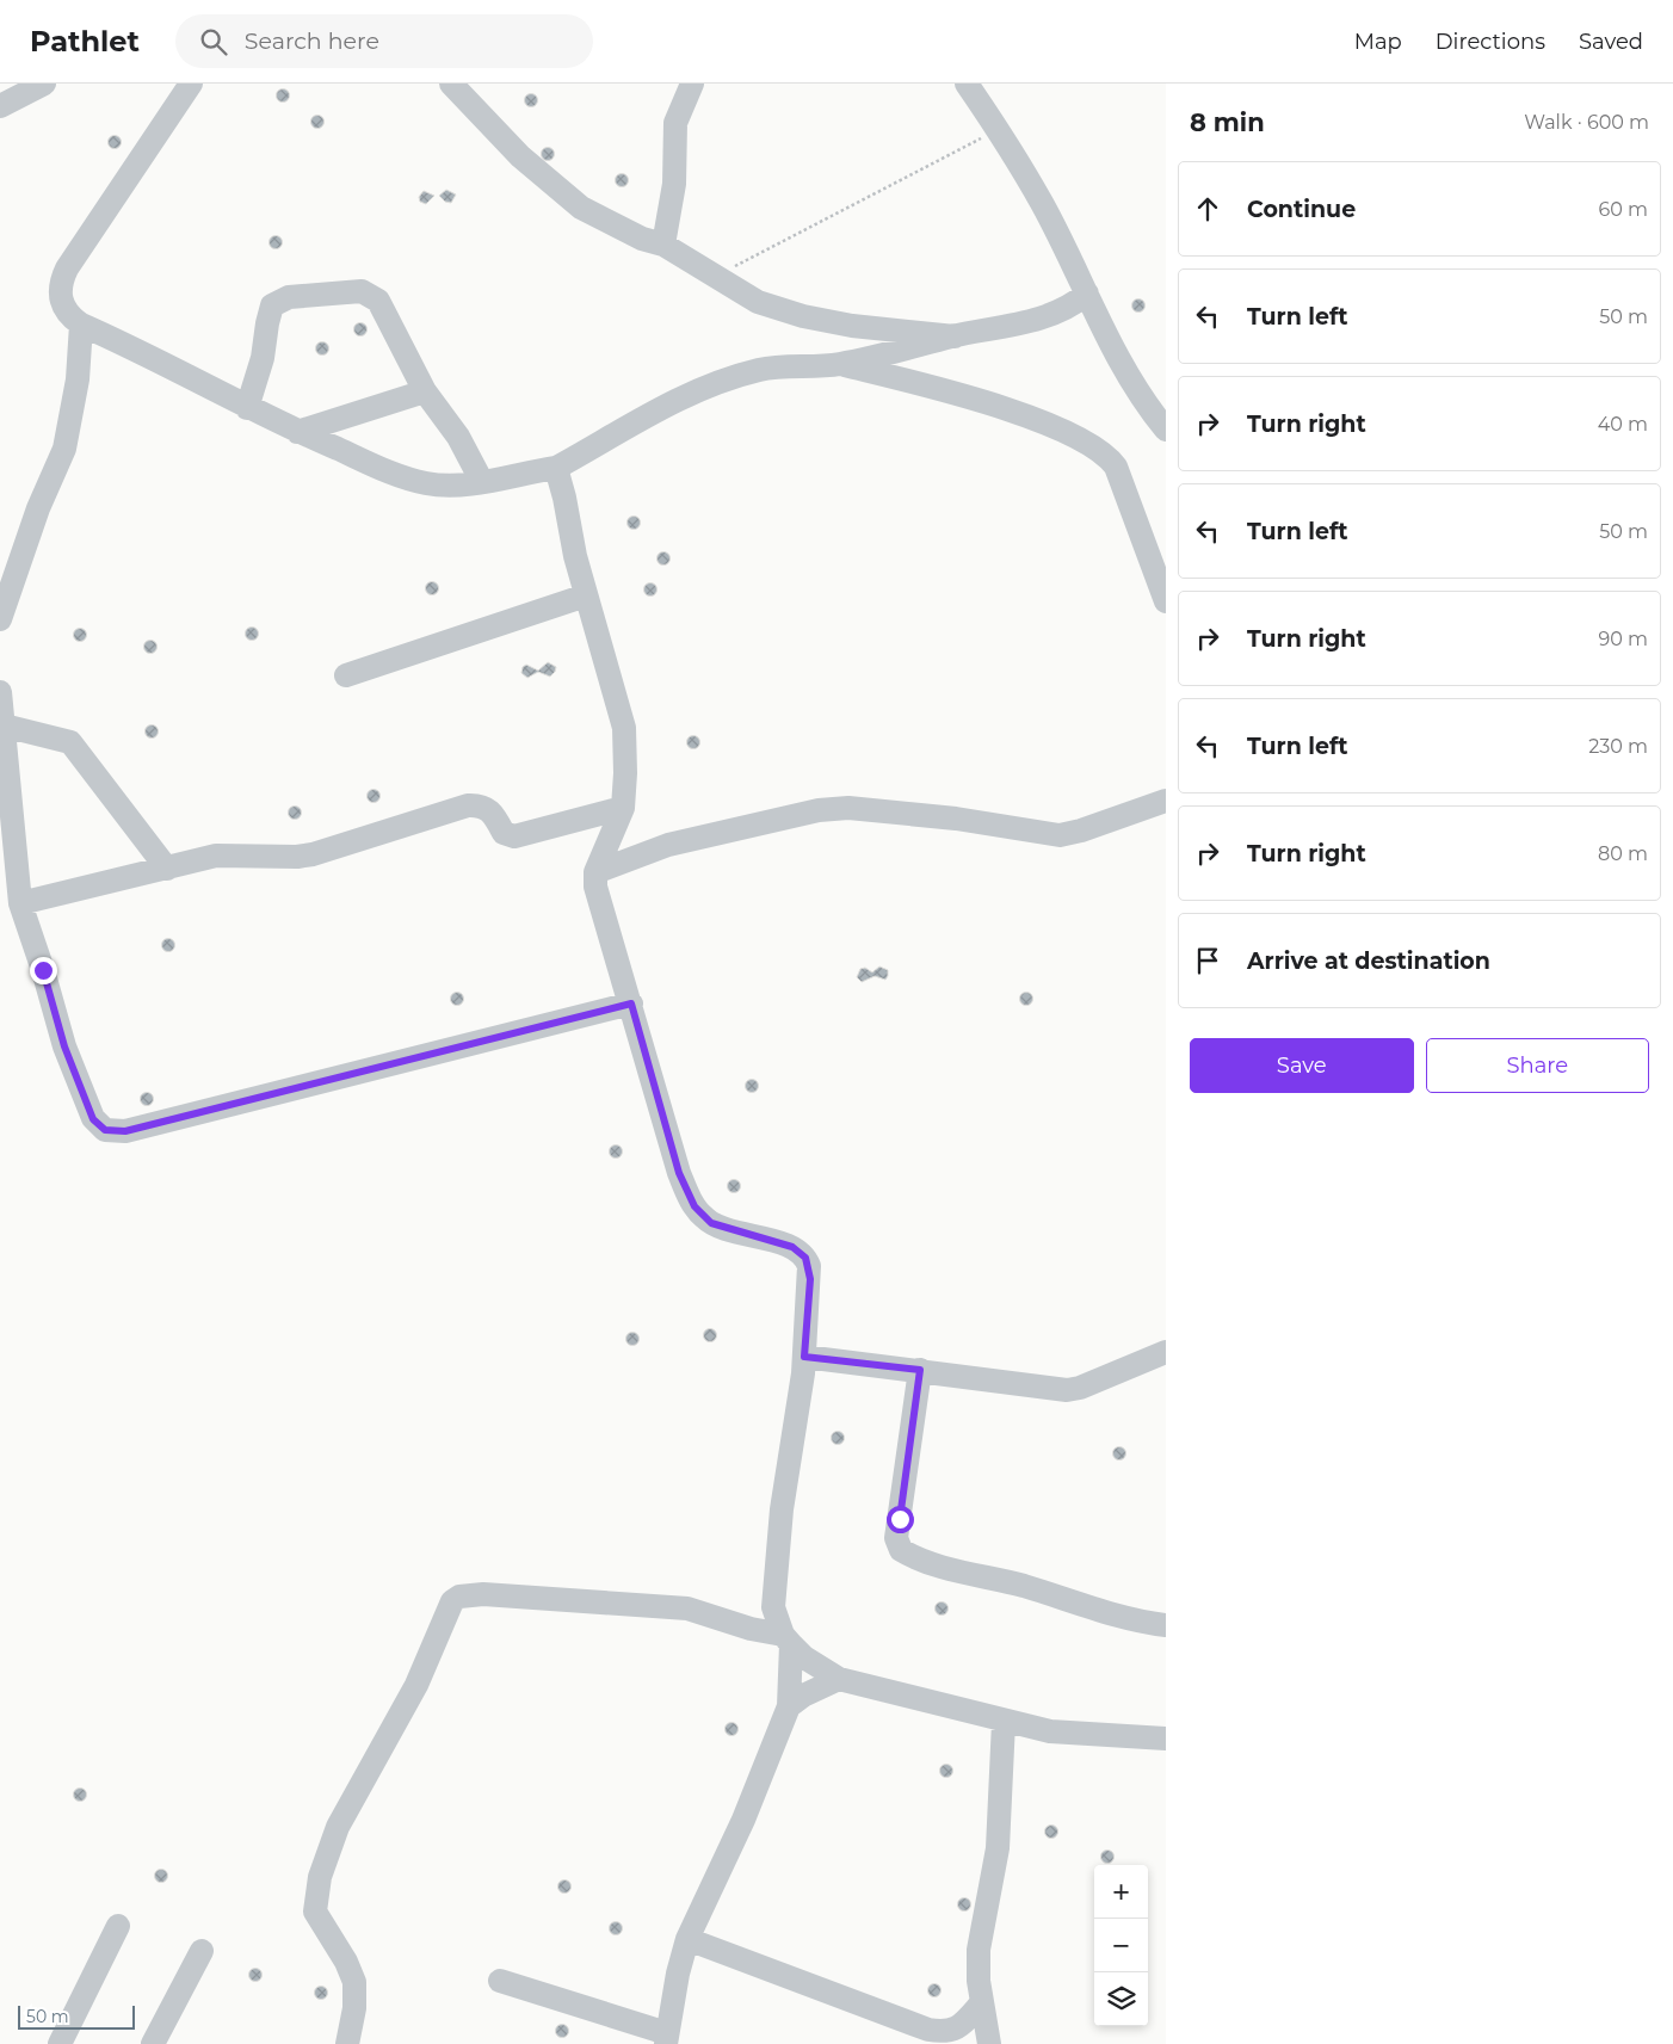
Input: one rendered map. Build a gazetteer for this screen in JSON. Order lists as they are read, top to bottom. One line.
{"scale_bar":"50 m","page":{"header":"Pathlet","search":"Search here","nav":["Map","Directions","Saved"],"heading":["8 min","Walk · 600 m"],"list":[["Continue","60 m"],["Turn left","50 m"],["Turn right","40 m"],["Turn left","50 m"],["Turn right","90 m"],["Turn left","230 m"],["Turn right","80 m"],"Arrive at destination"],"buttons":["Save","Share"],"map_buttons":["+","−"],"scale":"50 m"}}
